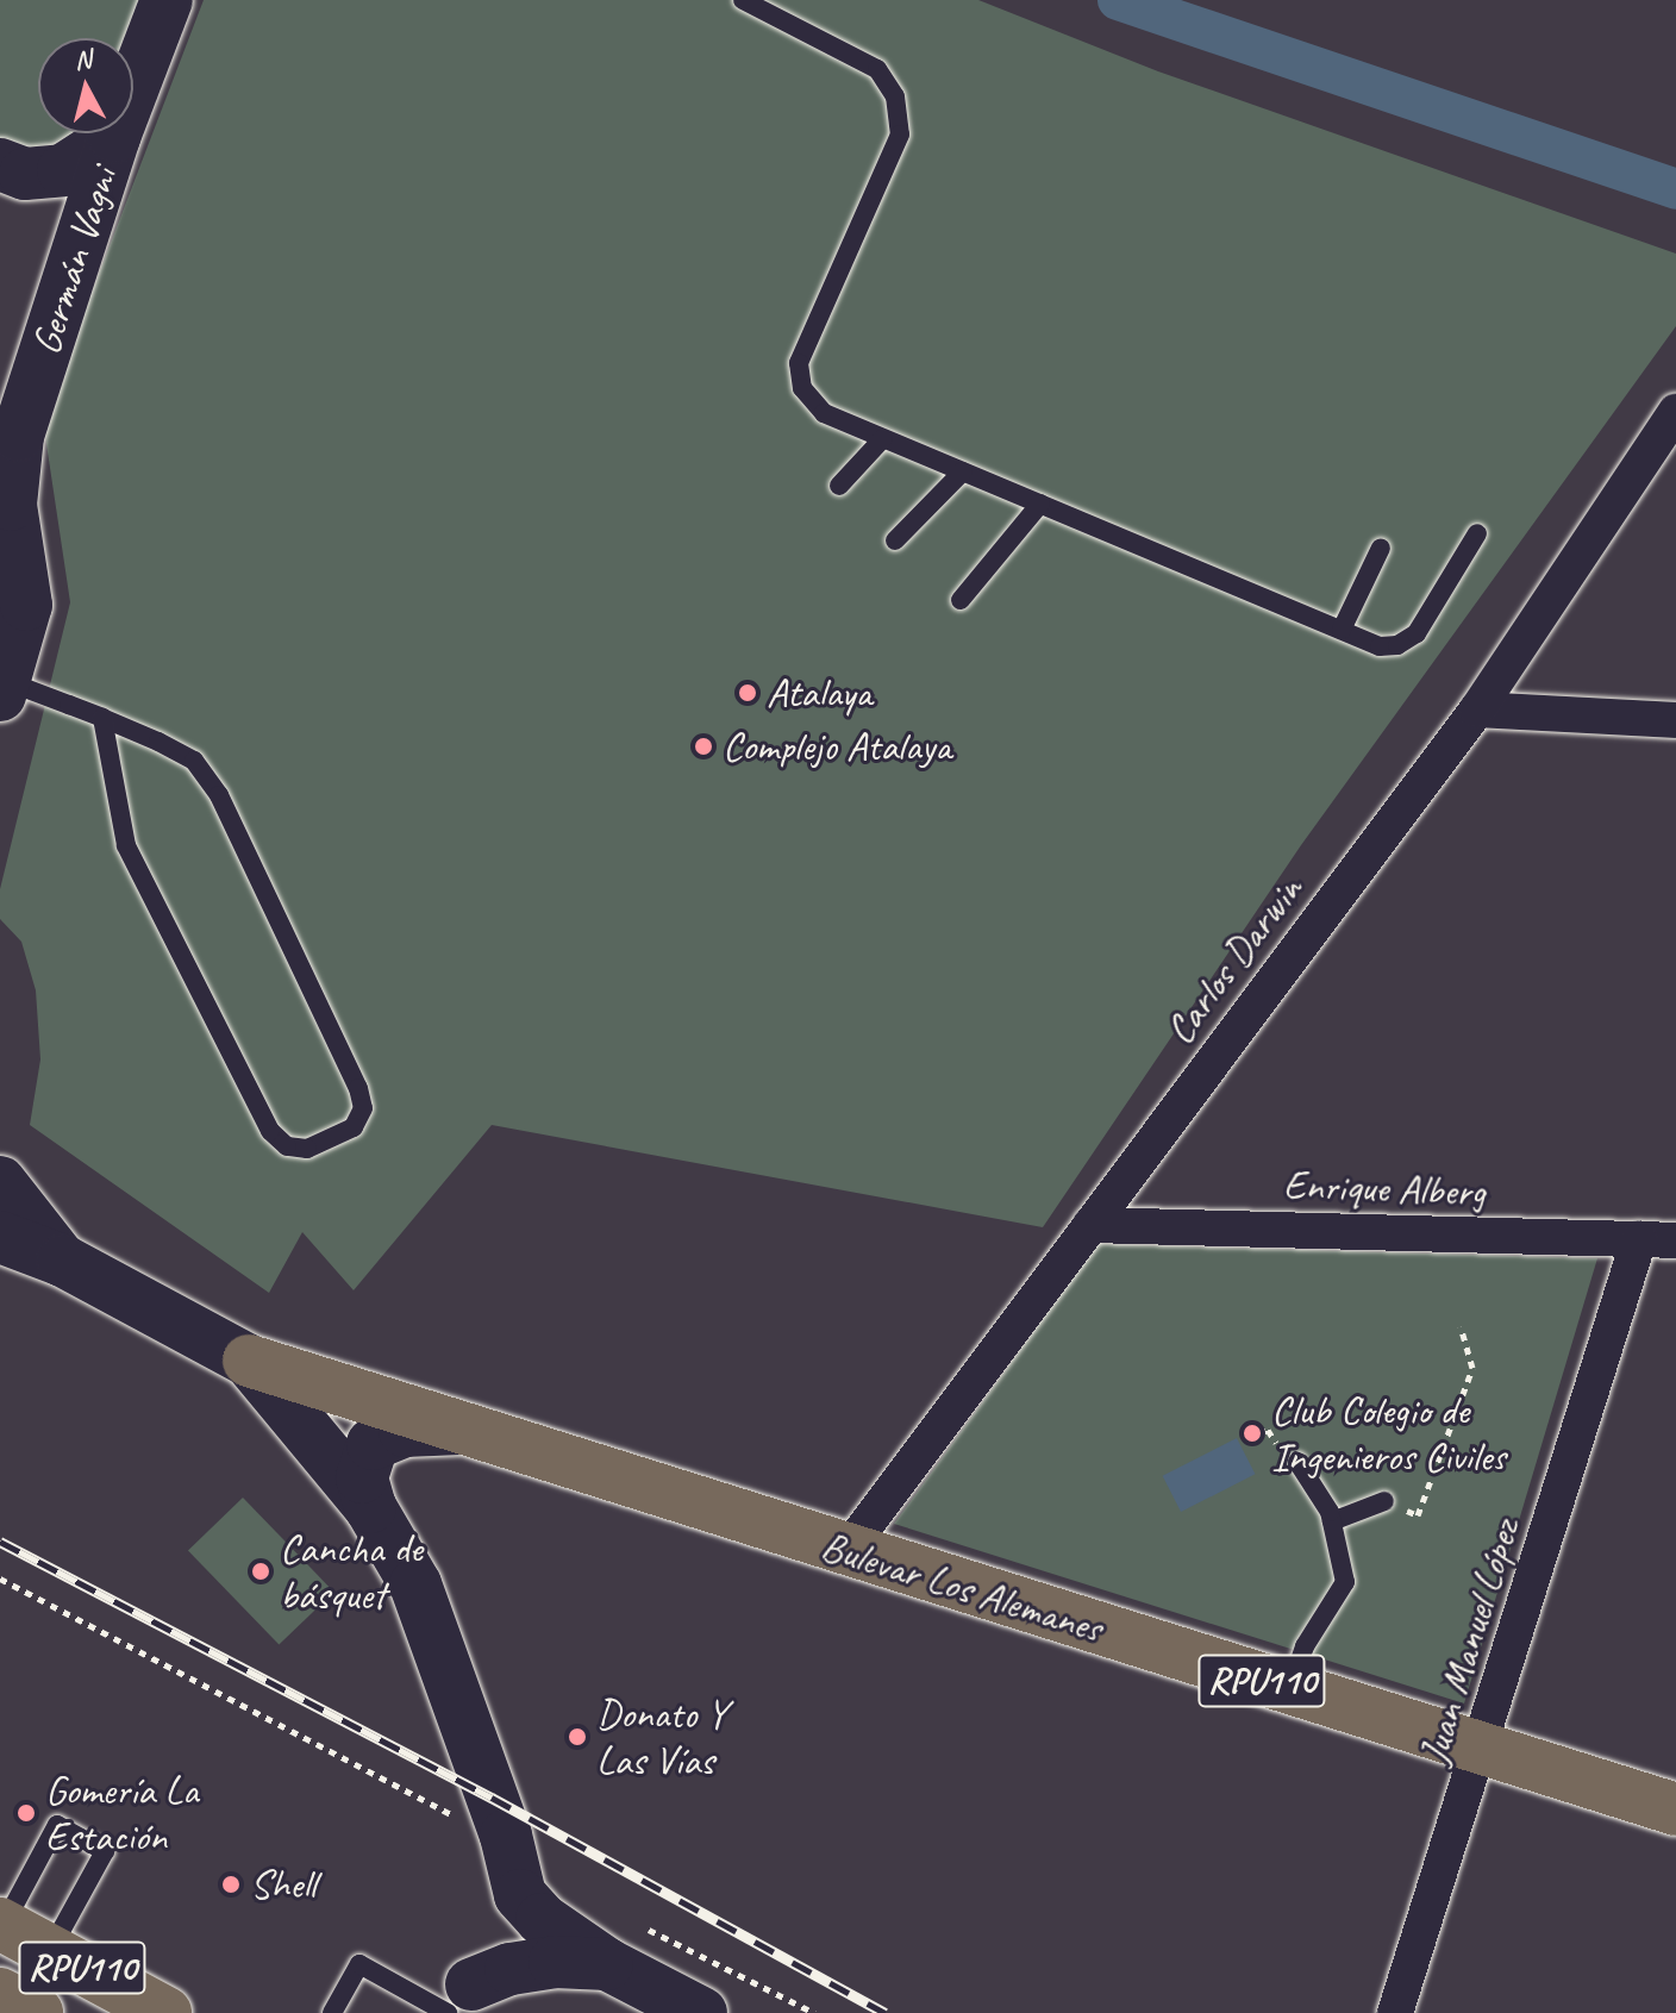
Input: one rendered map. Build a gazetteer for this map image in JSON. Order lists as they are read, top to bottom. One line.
{"streets":{"main road":["Germán Vagni","Bulevar Los Alemanes","RPU110"],"street":["Carlos Darwin","Enrique Alberg","Juan Manuel López"]},"crossings":[["Carlos Darwin","Enrique Alberg"],["Carlos Darwin","Bulevar Los Alemanes"],["Enrique Alberg","Juan Manuel López"],["Bulevar Los Alemanes","Juan Manuel López"]],"places":["Atalaya","Complejo Atalaya","Club Colegio de Ingenieros Civiles","Cancha de básquet","Donato Y Las Vías","Gomería La Estación","Shell"],"north":"top"}
